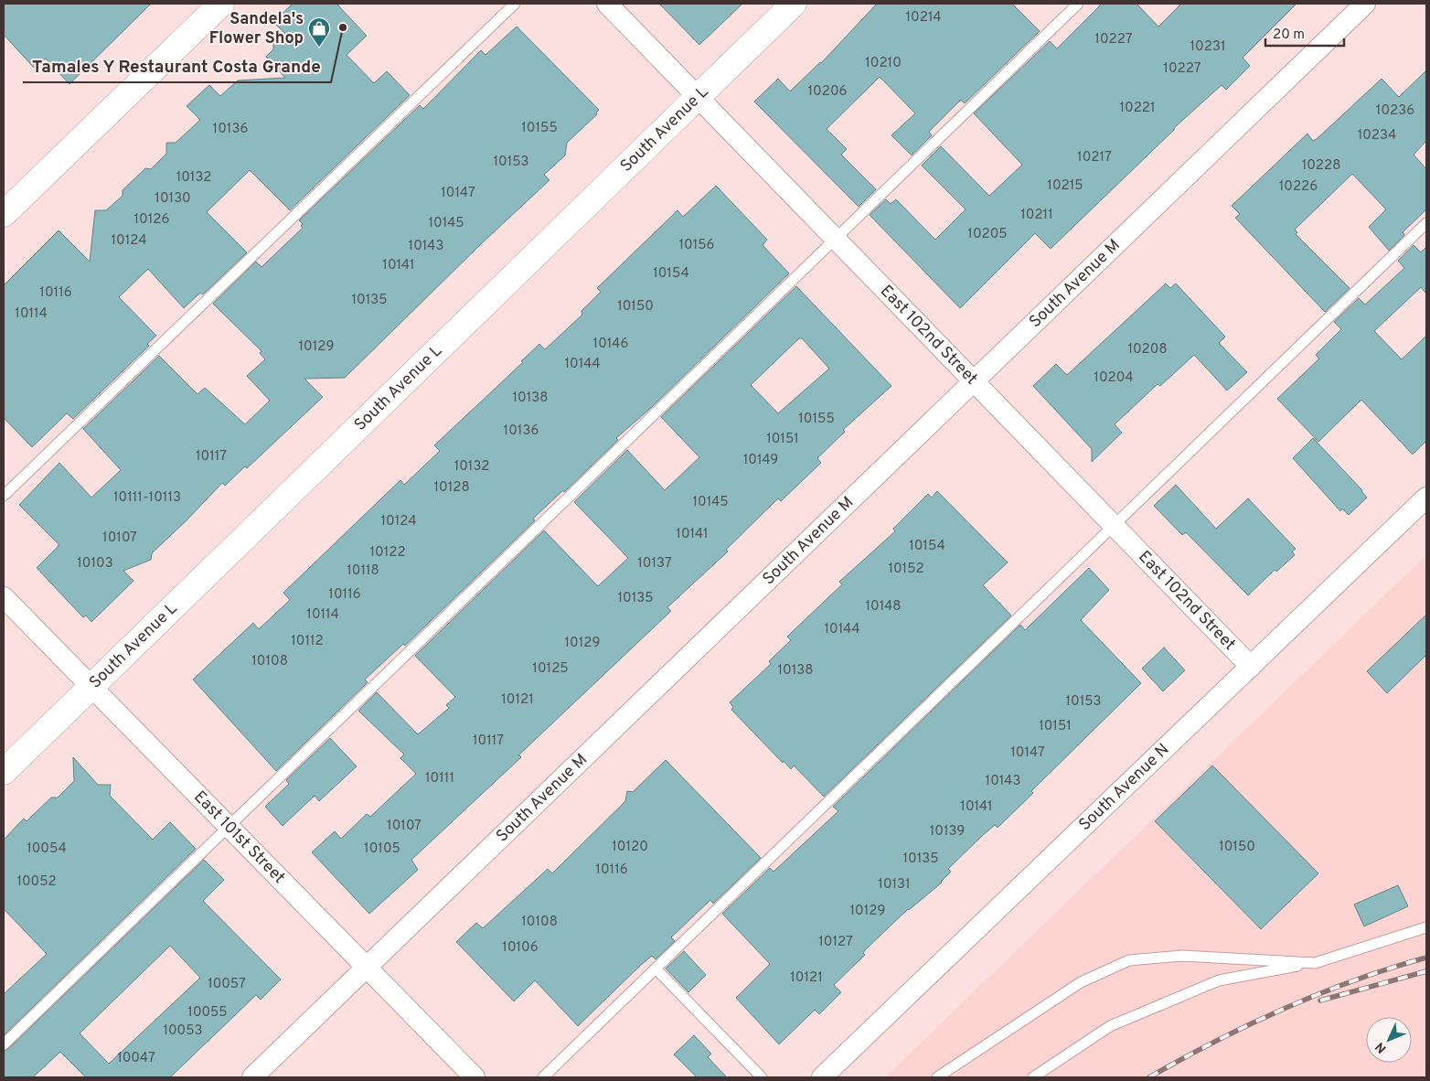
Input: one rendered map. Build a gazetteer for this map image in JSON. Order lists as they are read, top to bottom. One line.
{"streets":{"street":["South Avenue L","South Avenue M","East 102nd Street","South Avenue N","East 101st Street"]},"crossings":[["South Avenue L","East 102nd Street"],["South Avenue L","East 101st Street"],["South Avenue M","East 102nd Street"],["South Avenue M","East 101st Street"],["East 102nd Street","South Avenue N"]],"places":{"other":["Tamales Y Restaurant Costa Grande"],"shop":["Sandela's Flower Shop"]},"house_numbers":["10214","10227","10231","10210","10227","10206","10221","10236","10155","10136","10234","10217","10153","10228","10132","10215","10226","10147","10130","10211","10126","10145","10205","10124","10156","10143","10141","10154","10116","10135","10150","10114","10146","10129","10208","10144","10204","10138","10155","10136","10151","10117","10149","10132","10128","10111-10113","10145","10124","10141","10107","10154","10122","10103","10137","10152","10118","10116","10135","10148","10114","10144","10112","10129","10108","10125","10138","10121","10153","10151","10117","10147","10111","10143","10141","10107","10139","10120","10150","10054","10105","10135","10116","10052","10131","10129","10108","10127","10106","10121","10057","10055","10053","10047"],"scale_bar":"20 m","north":"bottom left"}
